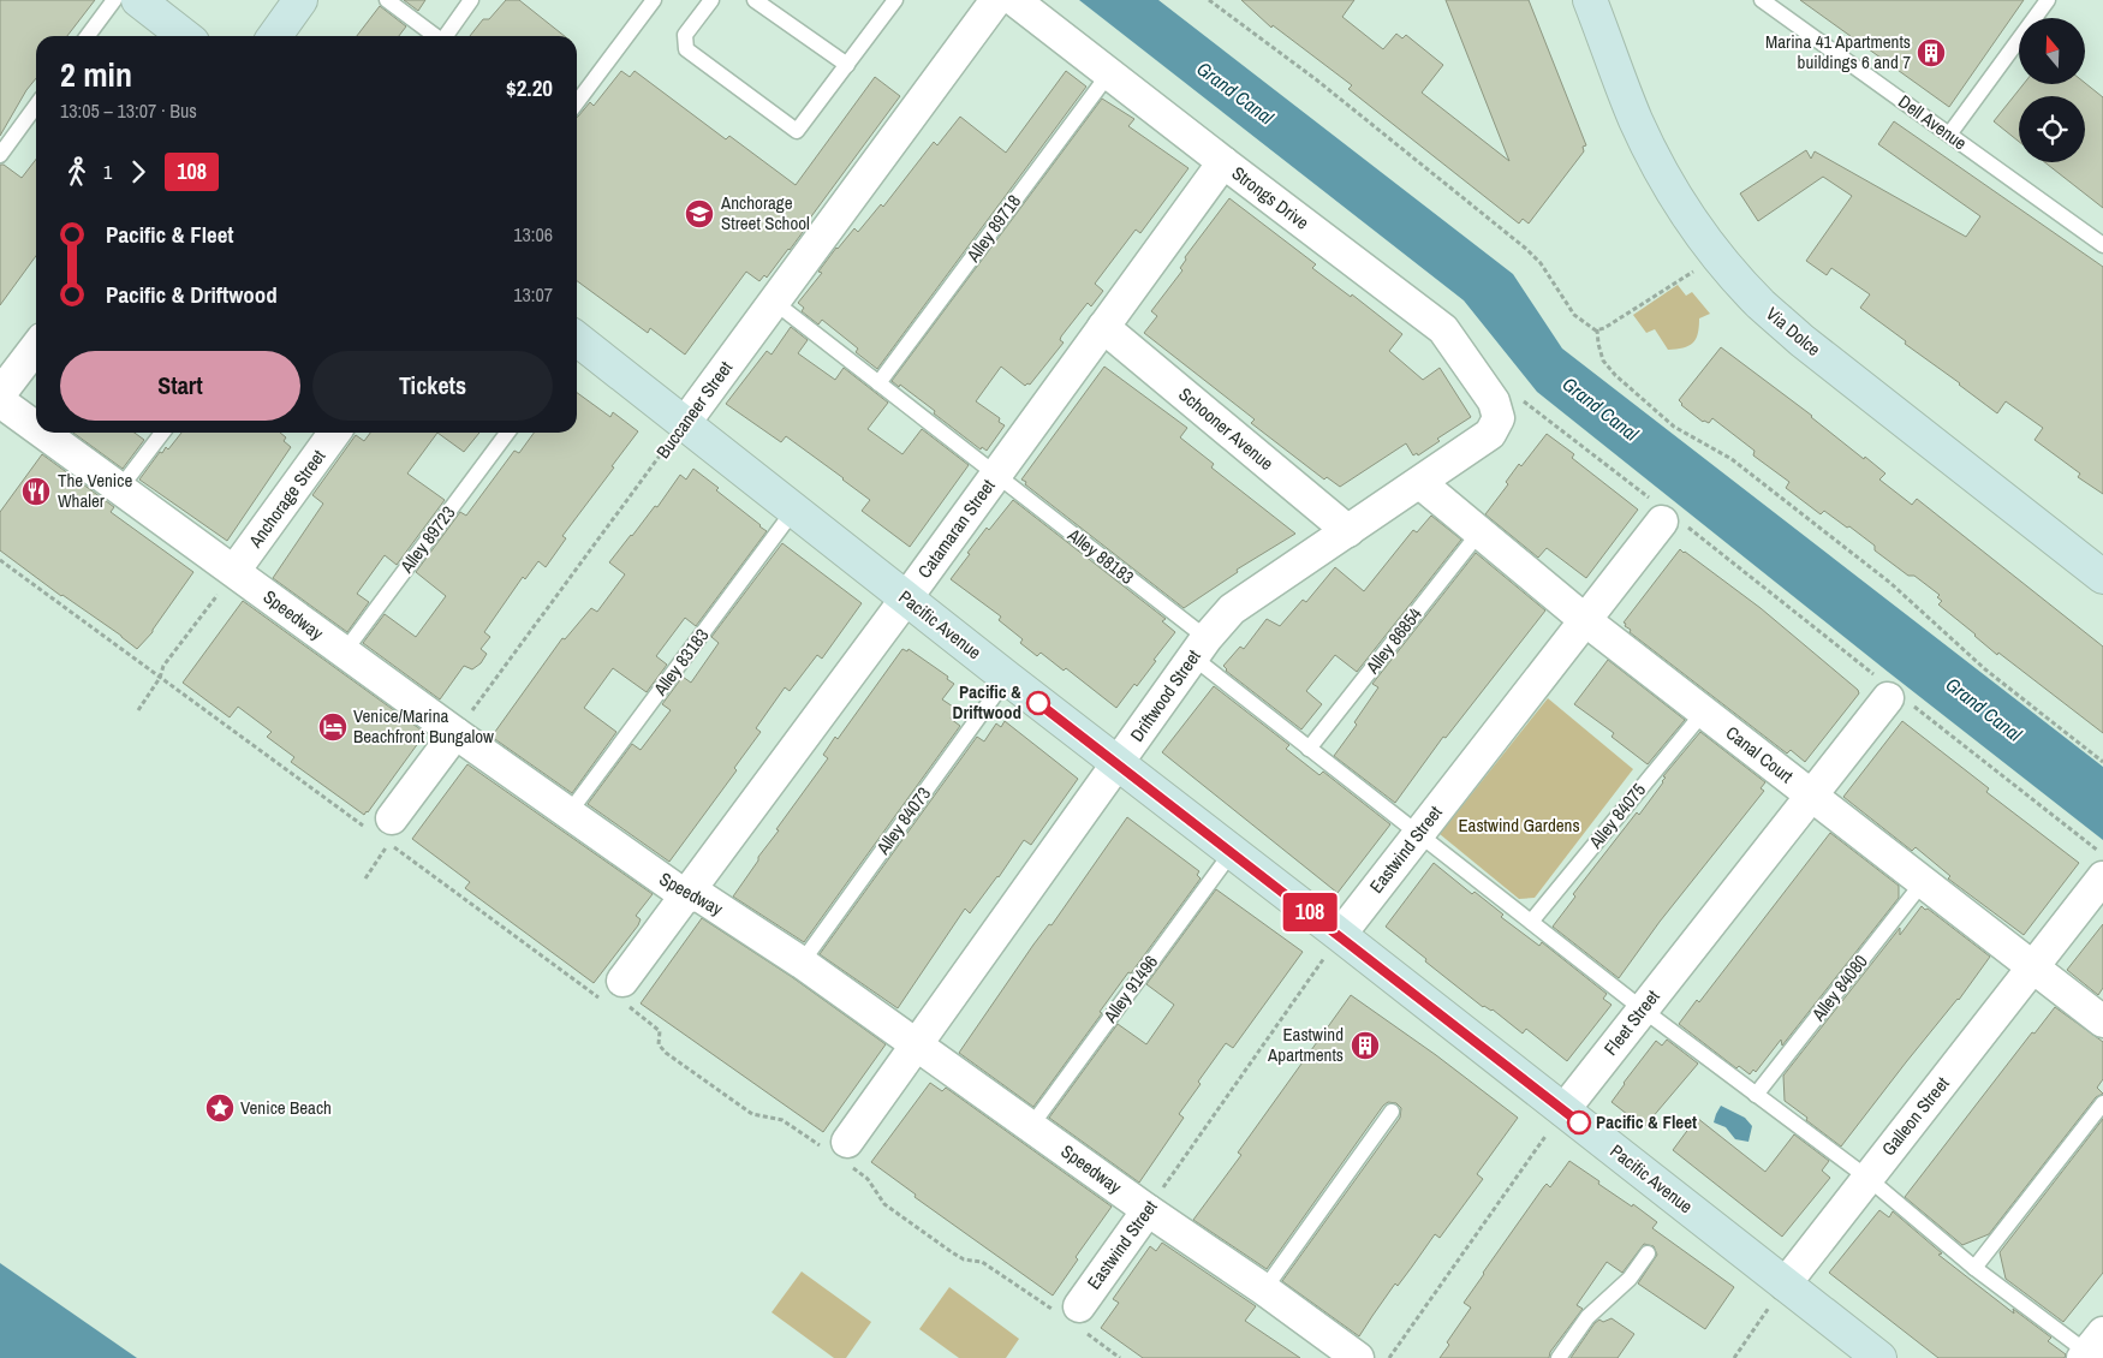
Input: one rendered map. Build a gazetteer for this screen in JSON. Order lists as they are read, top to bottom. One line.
{"streets":{"street":["Strongs Drive","Via Dolce","Buccaneer Street","Schooner Avenue","Anchorage Street","Catamaran Street","Speedway","Pacific Avenue","Driftwood Street","Canal Court","Eastwind Street","Fleet Street","Galleon Street"],"lane":["Dell Avenue","Alley 89718","Alley 89723","Alley 88183","Alley 86854","Alley 83183","Alley 84075","Alley 84073","Alley 84080","Alley 91496"]},"crossings":[["Strongs Drive","Alley 89718"],["Strongs Drive","Catamaran Street"],["Strongs Drive","Driftwood Street"],["Alley 89718","Alley 88183"],["Buccaneer Street","Alley 88183"],["Buccaneer Street","Speedway"],["Buccaneer Street","Pacific Avenue"],["Schooner Avenue","Catamaran Street"],["Schooner Avenue","Driftwood Street"],["Anchorage Street","Speedway"],["Catamaran Street","Alley 88183"],["Catamaran Street","Speedway"],["Catamaran Street","Pacific Avenue"],["Alley 89723","Speedway"],["Alley 88183","Alley 86854"],["Alley 88183","Driftwood Street"],["Alley 88183","Alley 84075"],["Alley 88183","Eastwind Street"],["Alley 88183","Alley 84080"],["Alley 88183","Fleet Street"],["Alley 88183","Galleon Street"],["Speedway","Alley 83183"],["Speedway","Driftwood Street"],["Speedway","Alley 84073"],["Speedway","Eastwind Street"],["Speedway","Alley 91496"],["Pacific Avenue","Alley 83183"],["Pacific Avenue","Driftwood Street"],["Pacific Avenue","Alley 84073"],["Pacific Avenue","Eastwind Street"],["Pacific Avenue","Alley 91496"],["Pacific Avenue","Fleet Street"],["Pacific Avenue","Galleon Street"],["Alley 86854","Canal Court"],["Driftwood Street","Canal Court"],["Canal Court","Alley 84075"],["Canal Court","Eastwind Street"],["Canal Court","Alley 84080"],["Canal Court","Fleet Street"],["Canal Court","Galleon Street"]],"water":["Grand Canal"],"parks":["Eastwind Gardens"],"places":{"building":["Marina 41 Apartments buildings 6 and 7","Eastwind Apartments"],"school or university":["Anchorage Street School"],"restaurant":["The Venice Whaler"],"other":["Pacific & Driftwood","Pacific & Fleet"],"hotel":["Venice/Marina Beachfront Bungalow"],"place":["Venice Beach"]},"lines":["bus line 108"],"north":"top","page":{"on_map":"108","heading":["2 min","13:05 – 13:07 · Bus","$2.20"],"legs":["1","108"],"list":[{"name":"Pacific & Fleet","value":"13:06"},{"name":"Pacific & Driftwood","value":"13:07"}],"buttons":["Start","Tickets"]}}
